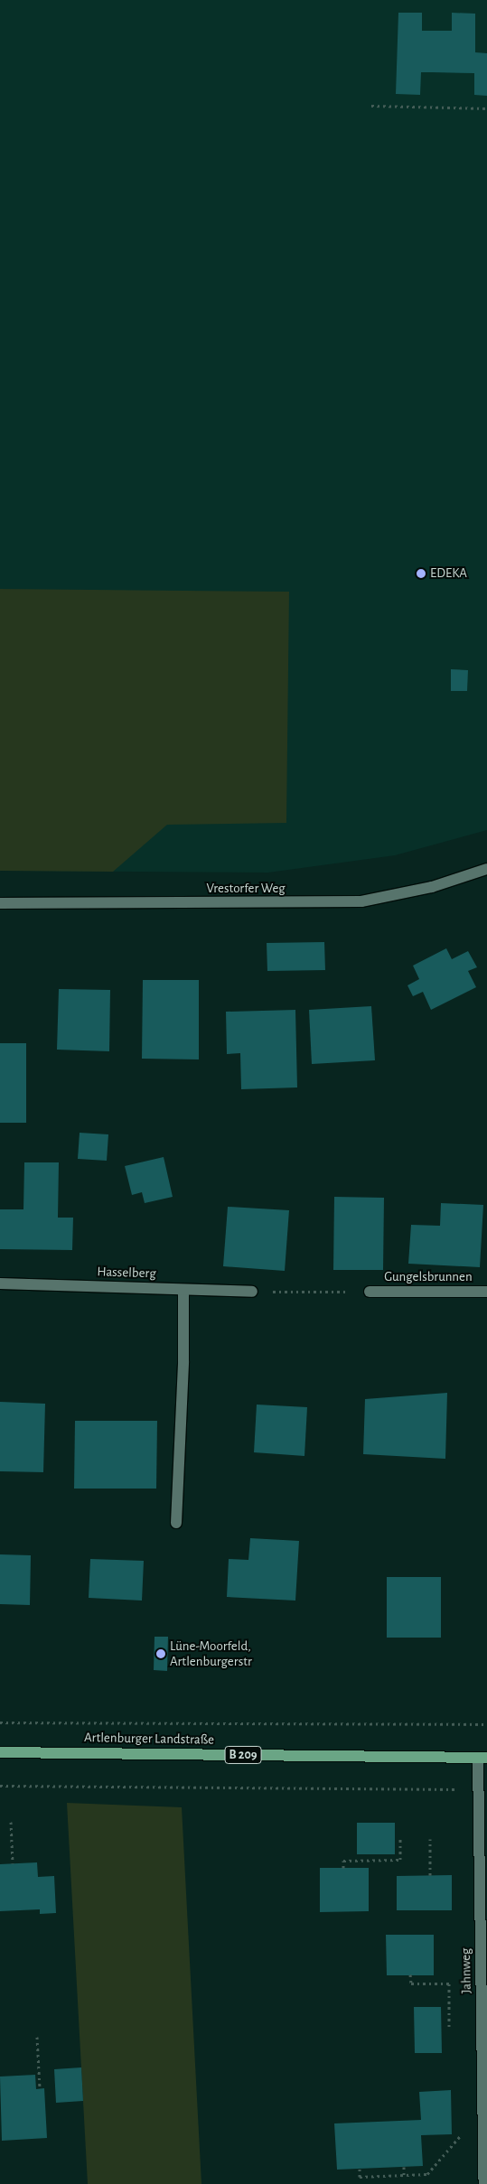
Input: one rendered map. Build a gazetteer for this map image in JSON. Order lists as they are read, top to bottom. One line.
{"streets":{"main road":["Artlenburger Landstraße","B 209"],"street":["Vrestorfer Weg","Hasselberg","Gungelsbrunnen","Jahnweg"]},"crossings":[["Artlenburger Landstraße","Jahnweg"]],"places":["EDEKA","Lüne-Moorfeld, Artlenburgerstr"]}
